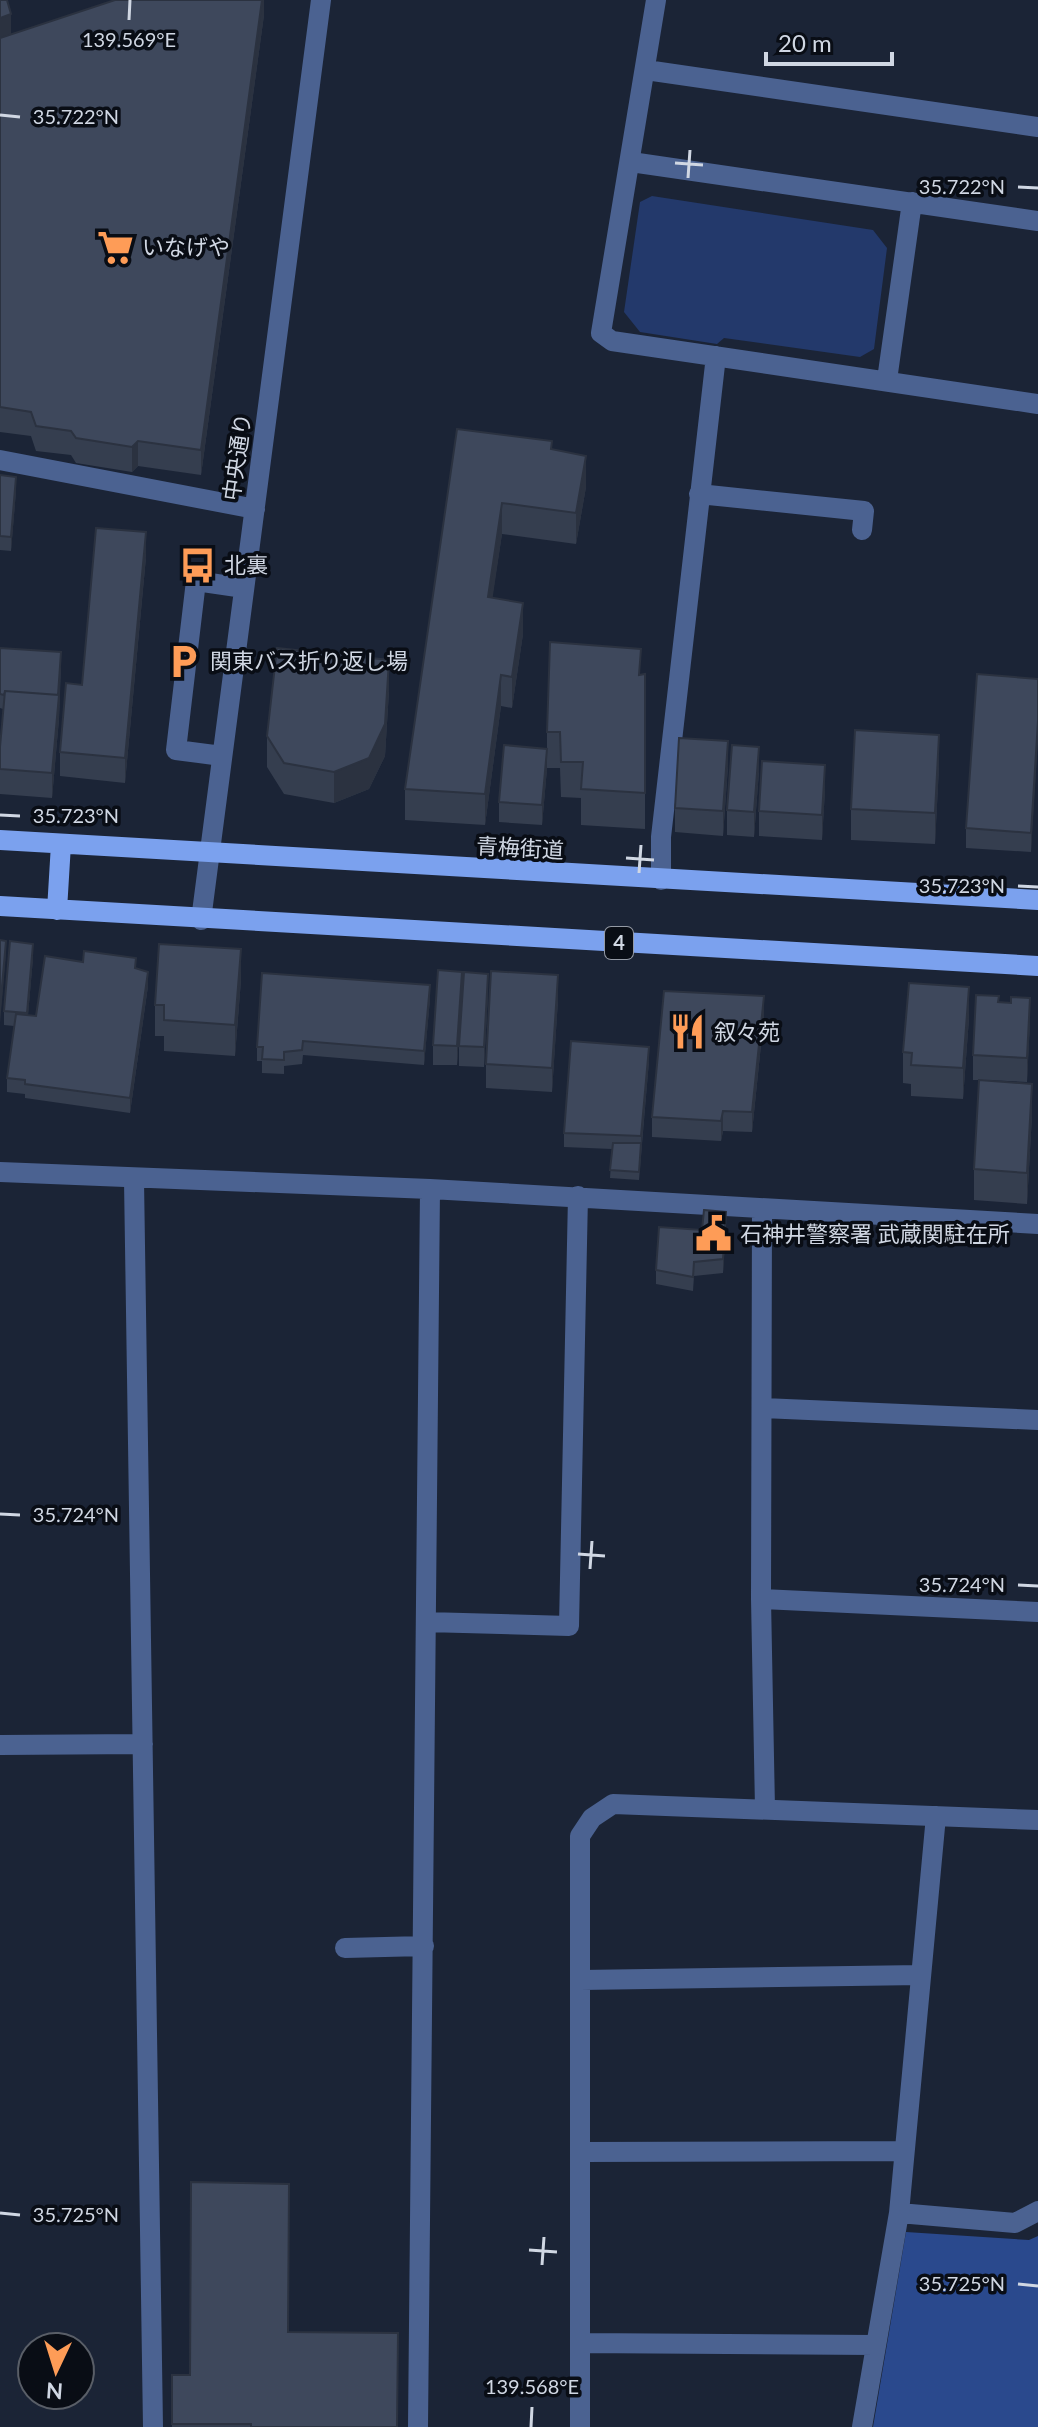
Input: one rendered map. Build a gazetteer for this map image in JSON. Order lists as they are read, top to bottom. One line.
{"streets":{"main road":["青梅街道","4"],"street":["中央通り"]},"crossings":[["中央通り","青梅街道"],["中央通り","4"]],"places":{"supermarket":["いなげや"],"bus stop":["北裏"],"parking":["関東バス折り返し場"],"restaurant":["叙々苑"],"public building":["石神井警察署 武蔵関駐在所"]},"scale_bar":"20 m","north":"bottom","coordinates":["139.569°E","35.722°N","35.723°N","35.724°N","35.725°N","139.568°E"]}
